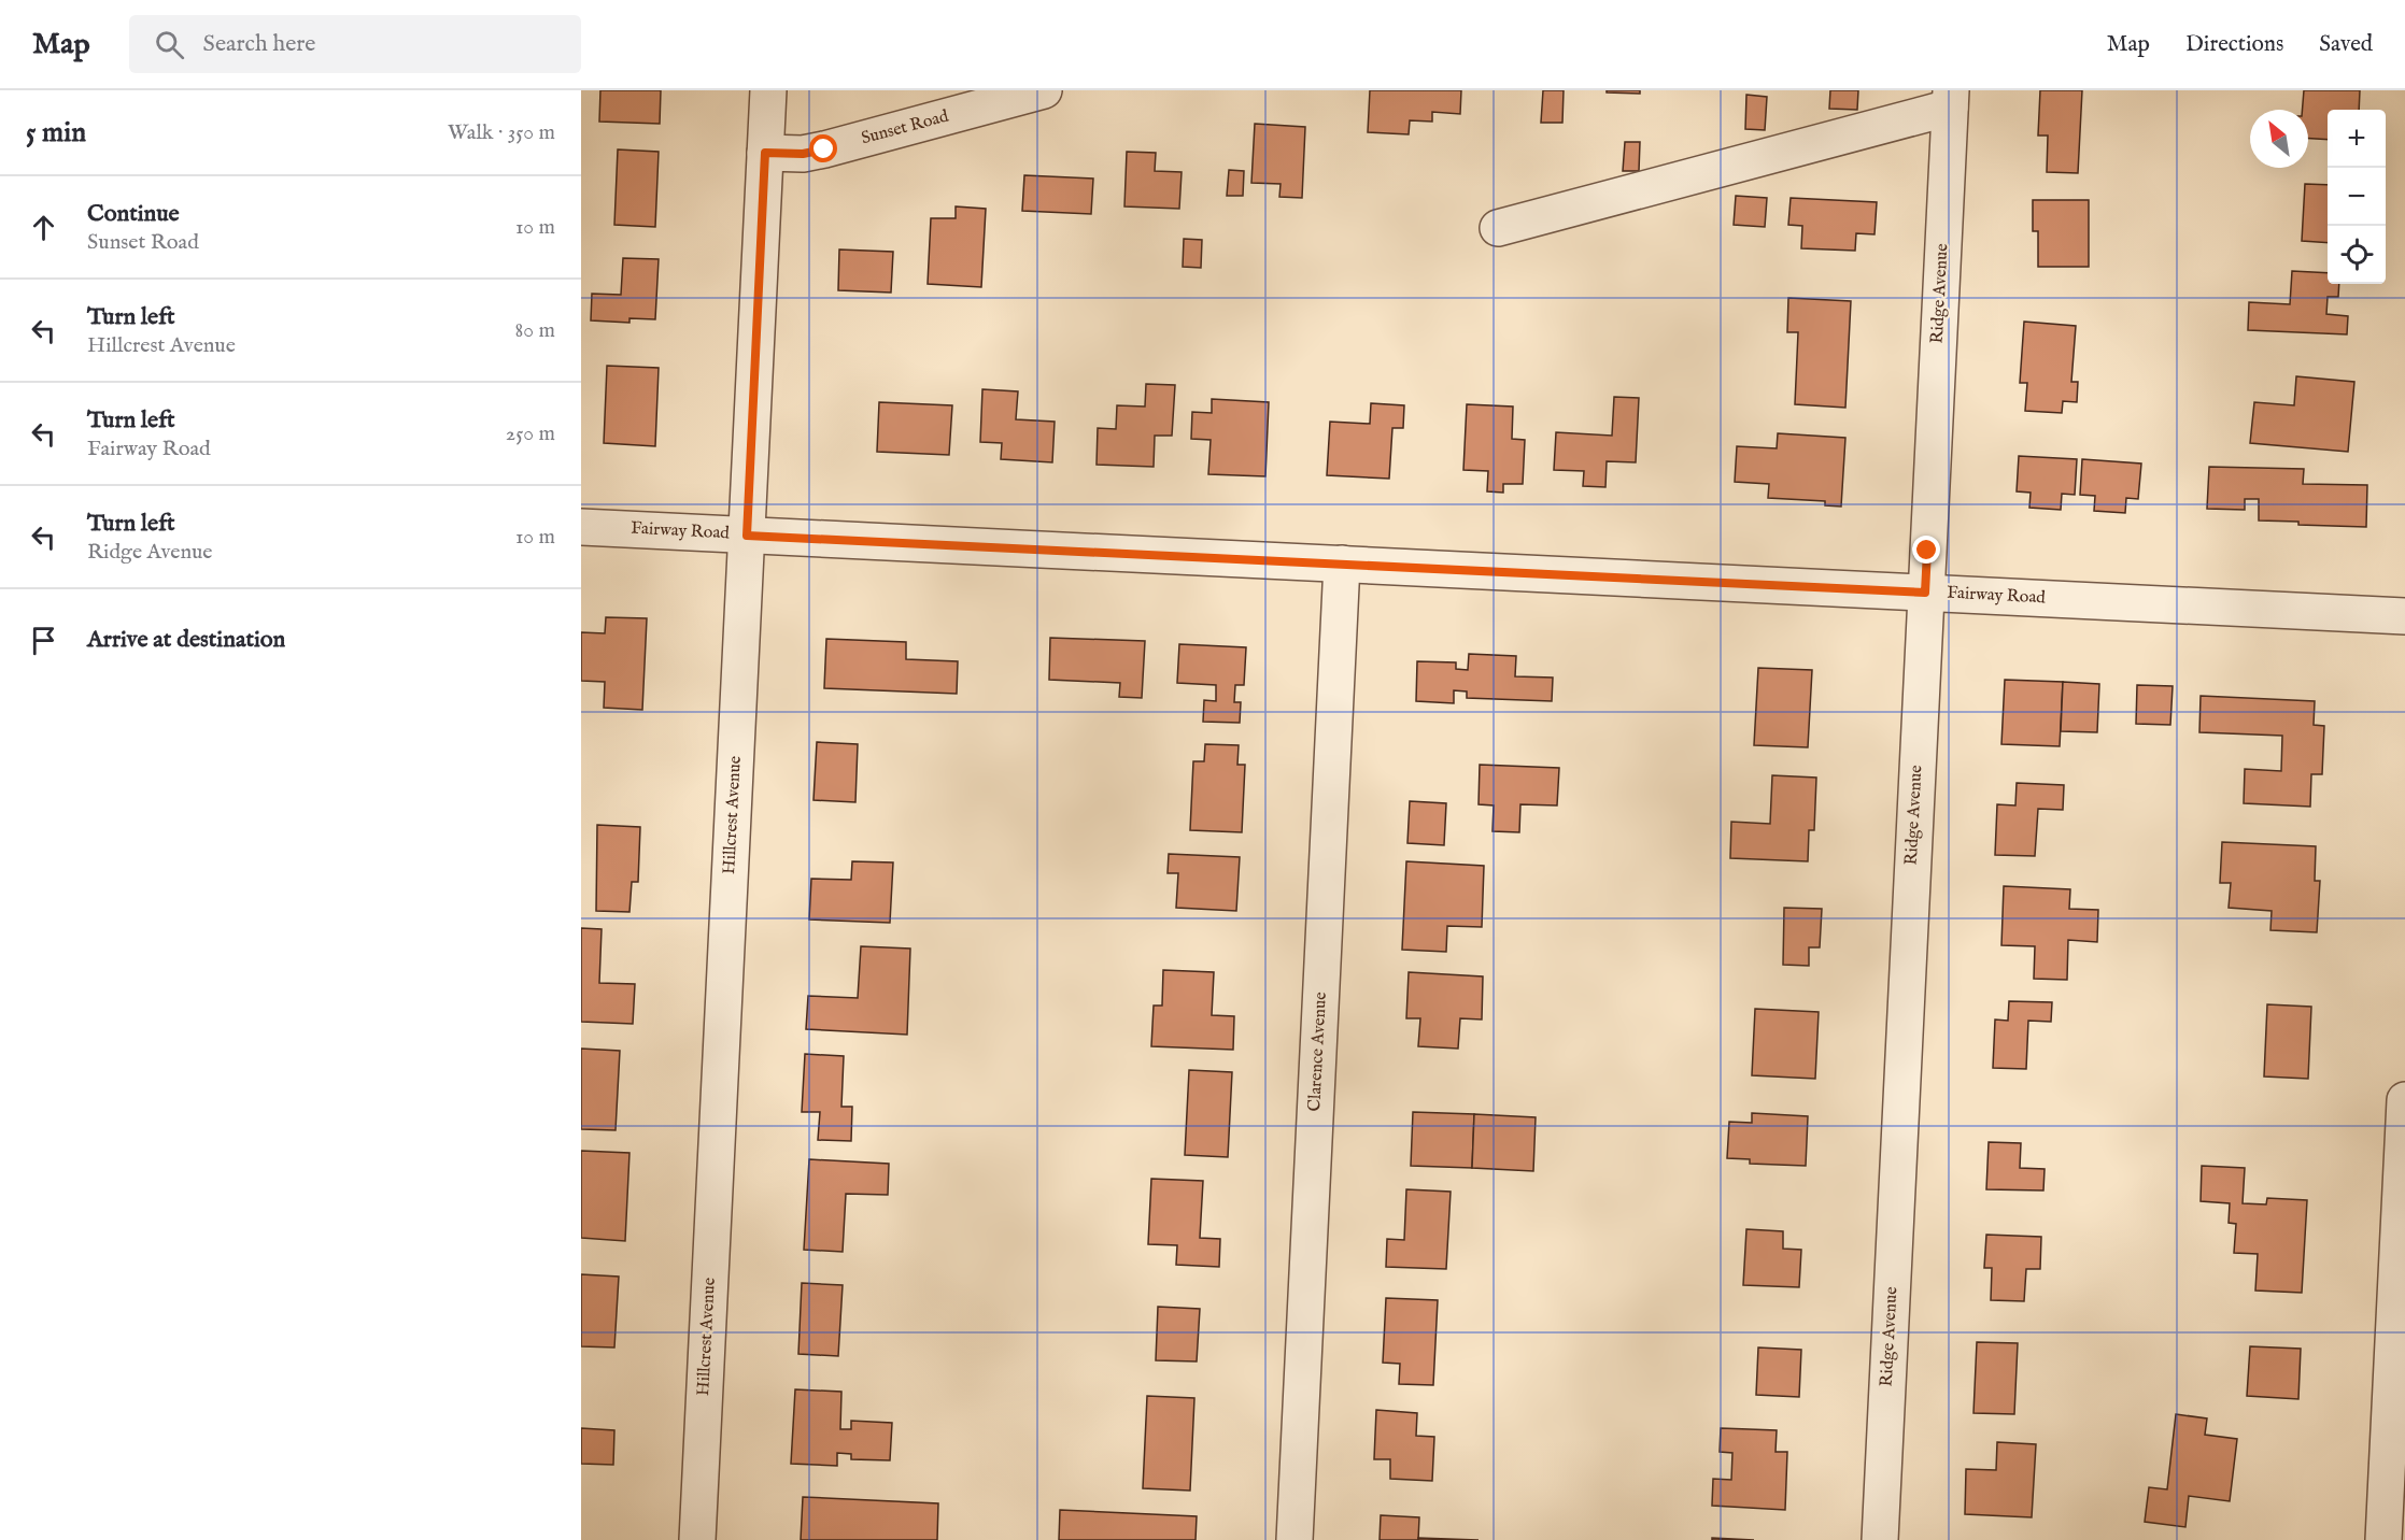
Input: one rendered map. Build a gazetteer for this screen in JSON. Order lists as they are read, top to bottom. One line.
{"streets":{"street":["Sunset Road","Ridge Avenue","Fairway Road","Hillcrest Avenue","Clarence Avenue"]},"crossings":[["Sunset Road","Hillcrest Avenue"],["Ridge Avenue","Fairway Road"],["Fairway Road","Hillcrest Avenue"],["Fairway Road","Clarence Avenue"]],"north":"top left","page":{"header":"Map","search":"Search here","nav":["Map","Directions","Saved"],"heading":["5 min","Walk · 350 m"],"map_buttons":["+","−"],"list":[["Continue","Sunset Road","10 m"],["Turn left","Hillcrest Avenue","80 m"],["Turn left","Fairway Road","250 m"],["Turn left","Ridge Avenue","10 m"],"Arrive at destination"]}}
